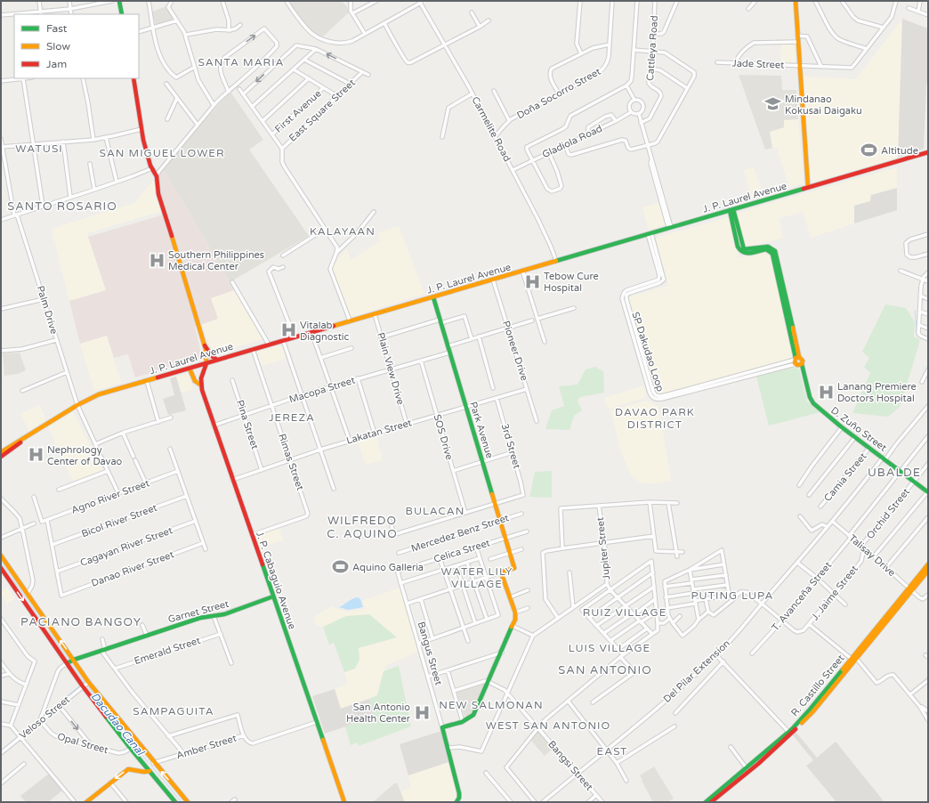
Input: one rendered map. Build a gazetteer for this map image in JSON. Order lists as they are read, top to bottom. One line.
{"streets":{"main road":["J. P. Laurel Avenue","D. Zuño Street","Park Avenue","J. P. Cabaguio Avenue","Garnet Street","Bangus Street","R. Castillo Street"],"street":["Cattleya Road","Jade Street","Doña Socorro Street","East Square Street","First Avenue","Carmelite Road","Gladiola Road","Palm Drive","Pioneer Drive","SP Dakudao Loop","Plain View Drive","Macopa Street","Pina Street","Lakatan Street","SOS Drive","3rd Street","Rimas Street","Camia Street","Agno River Street","Orchid Street","Bicol River Street","Mercedez Benz Street","Cagayan River Street","Jupiter Street","Celica Street","Talisay Drive","Danao River Street","J. Jaime Street","T. Avanceña Street","Emerald Street","Del Pilar Extension","Veloso Street","Opal Street","Amber Street","Bangsi Street"]},"crossings":[["Doña Socorro Street","Carmelite Road"],["Carmelite Road","Gladiola Road"],["Carmelite Road","J. P. Laurel Avenue"],["J. P. Laurel Avenue","Palm Drive"],["J. P. Laurel Avenue","Pioneer Drive"],["J. P. Laurel Avenue","SP Dakudao Loop"],["J. P. Laurel Avenue","Plain View Drive"],["J. P. Laurel Avenue","Park Avenue"],["J. P. Laurel Avenue","Rimas Street"],["J. P. Laurel Avenue","J. P. Cabaguio Avenue"],["Palm Drive","Agno River Street"],["Pioneer Drive","Lakatan Street"],["SP Dakudao Loop","D. Zuño Street"],["Plain View Drive","Macopa Street"],["Plain View Drive","Lakatan Street"],["Macopa Street","Pina Street"],["Macopa Street","Park Avenue"],["Macopa Street","SOS Drive"],["Macopa Street","Rimas Street"],["Macopa Street","J. P. Cabaguio Avenue"],["Pina Street","Lakatan Street"],["D. Zuño Street","Camia Street"],["D. Zuño Street","Orchid Street"],["D. Zuño Street","T. Avanceña Street"],["D. Zuño Street","Del Pilar Extension"],["Park Avenue","Lakatan Street"],["Park Avenue","3rd Street"],["Park Avenue","Mercedez Benz Street"],["Park Avenue","Celica Street"],["Lakatan Street","SOS Drive"],["Lakatan Street","3rd Street"],["Lakatan Street","Rimas Street"],["Lakatan Street","J. P. Cabaguio Avenue"],["Rimas Street","J. P. Cabaguio Avenue"],["Orchid Street","Talisay Drive"],["Orchid Street","J. Jaime Street"],["Cagayan River Street","Danao River Street"],["Celica Street","Bangus Street"],["Talisay Drive","J. Jaime Street"],["Talisay Drive","T. Avanceña Street"],["Talisay Drive","Del Pilar Extension"],["Talisay Drive","R. Castillo Street"],["J. P. Cabaguio Avenue","Garnet Street"],["J. P. Cabaguio Avenue","Amber Street"],["J. Jaime Street","T. Avanceña Street"],["Del Pilar Extension","Bangsi Street"],["Veloso Street","Opal Street"]],"districts":["SANTA MARIA","WATUSI","SAN MIGUEL LOWER","SANTO ROSARIO","KALAYAAN","DAVAO PARK DISTRICT","JEREZA","UBALDE","BULACAN","WILFREDO C. AQUINO","WATER LILY VILLAGE","PUTING LUPA","RUIZ VILLAGE","PACIANO BANGOY","LUIS VILLAGE","SAN ANTONIO","NEW SALMONAN","SAMPAGUITA","WEST SAN ANTONIO","EAST"],"water":["Dacudao Canal"],"places":{"school or university":["Mindanao Kokusai Daigaku"],"sports":["Altitude","Aquino Galleria"],"hospital":["Southern Philippines Medical Center","Tebow Cure Hospital","Vitalab Diagnostic","Lanang Premiere Doctors Hospital","Nephrology Center of Davao","San Antonio Health Center"]},"legend":["Fast","Slow","Jam"]}
